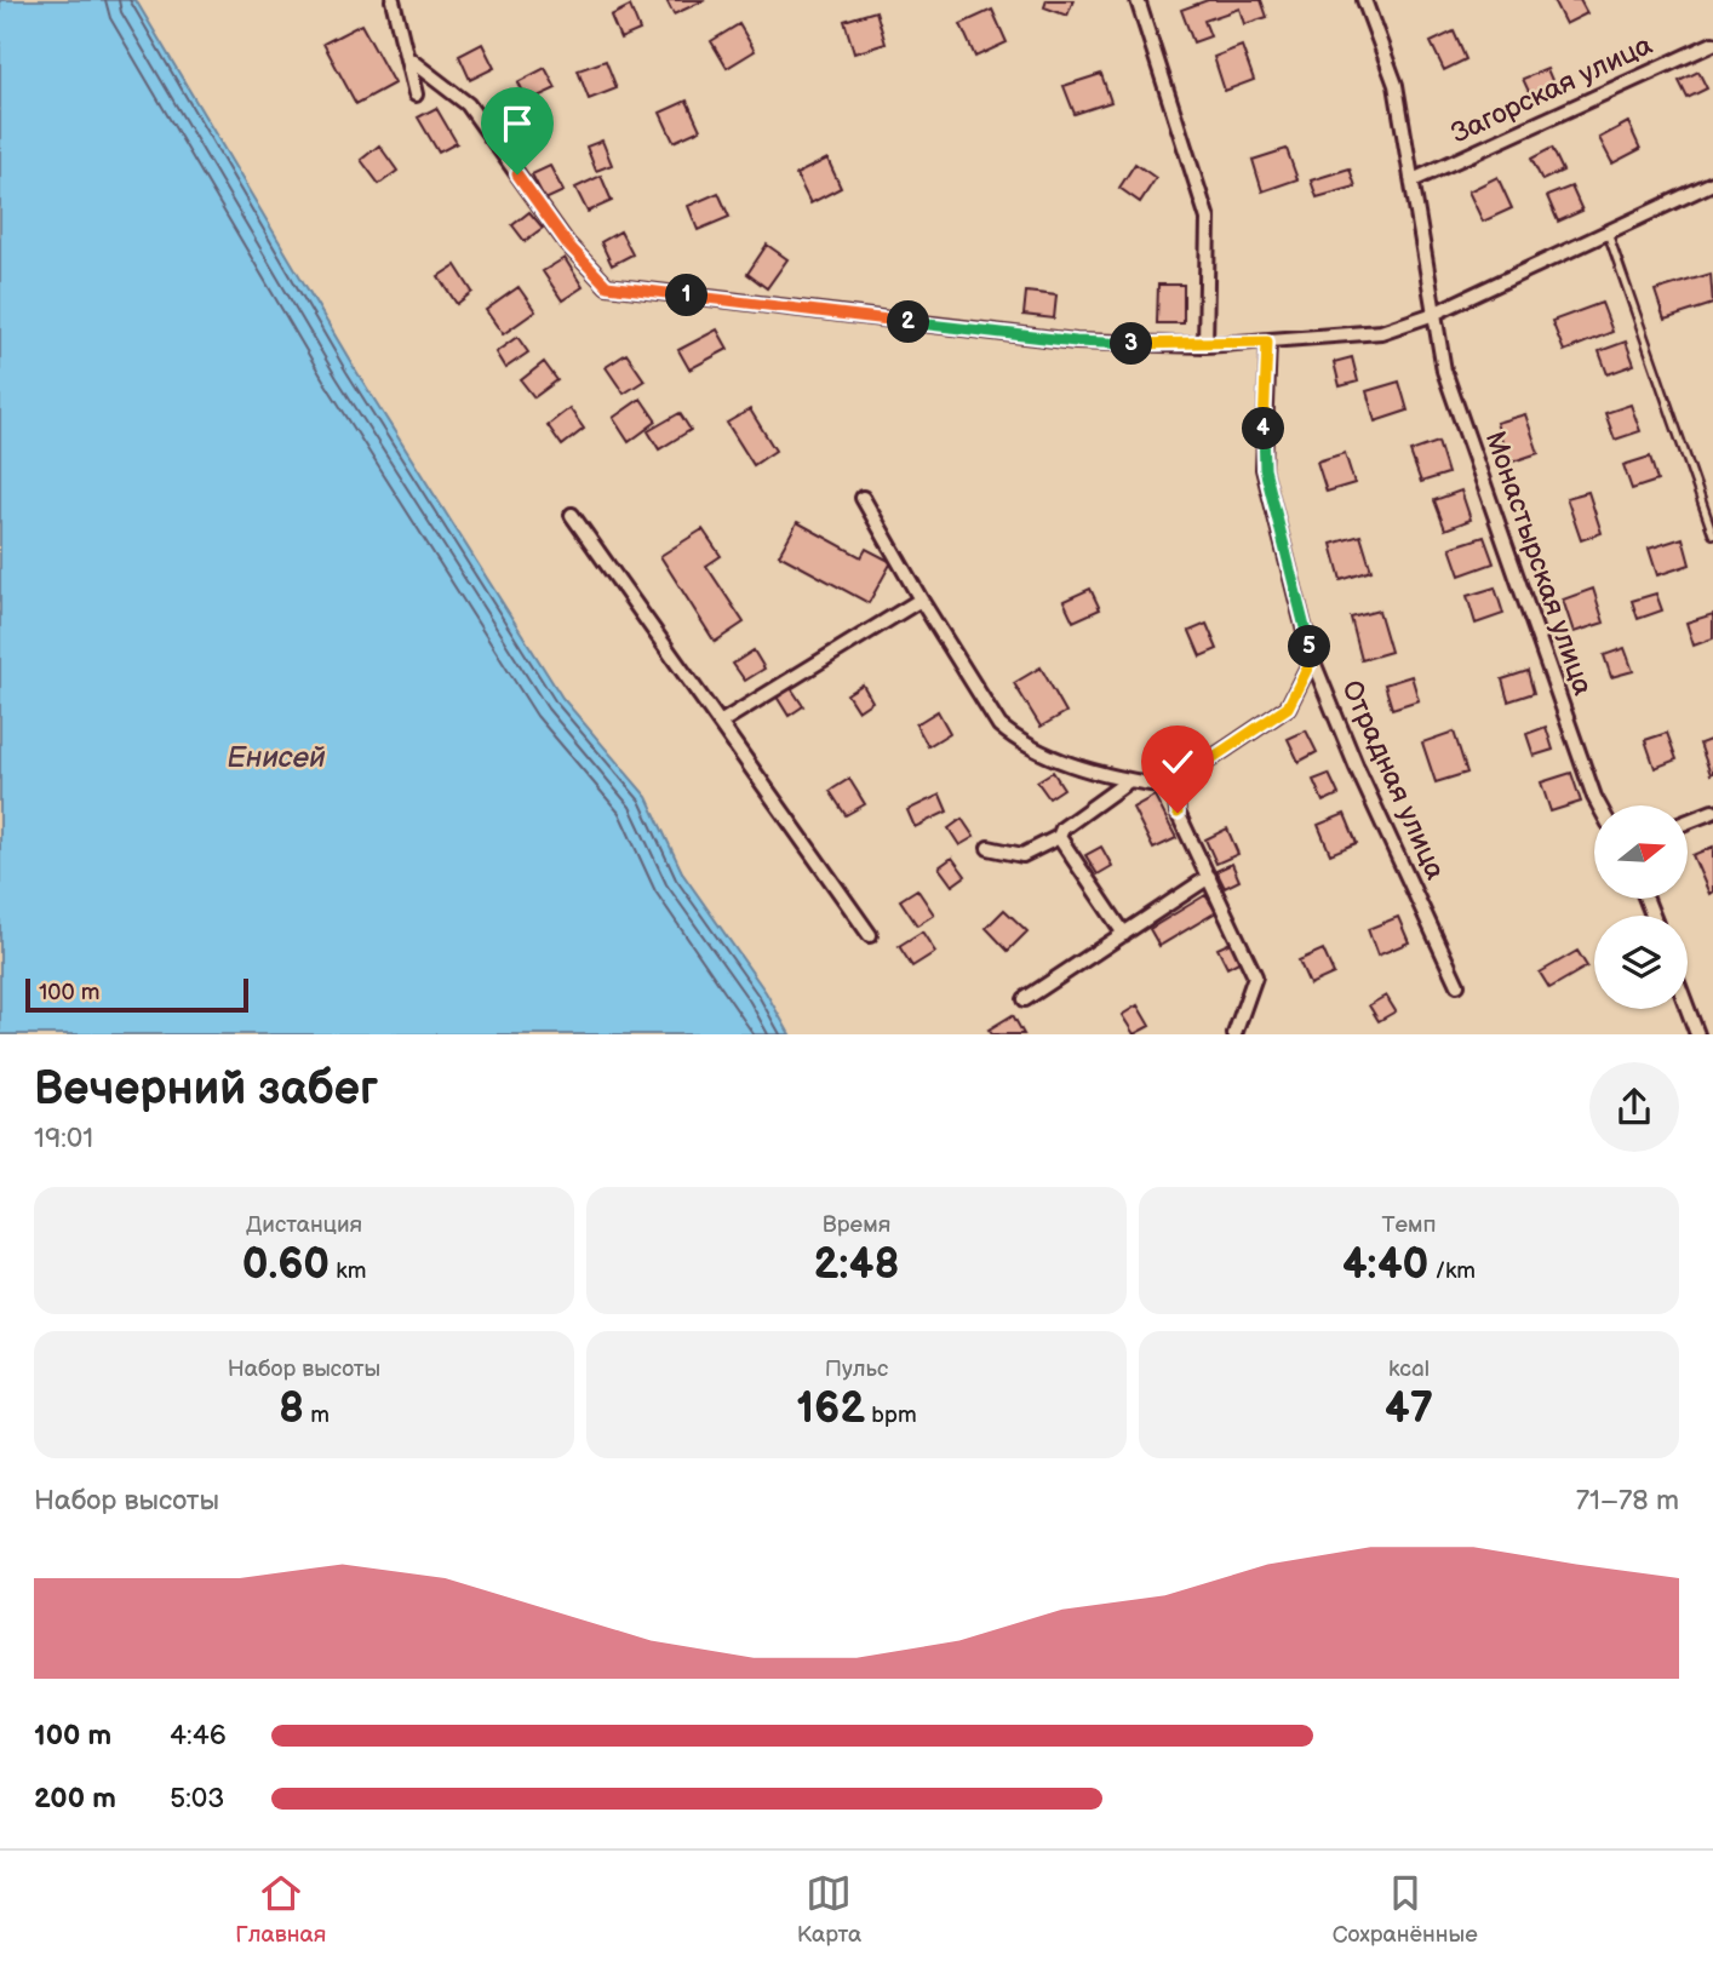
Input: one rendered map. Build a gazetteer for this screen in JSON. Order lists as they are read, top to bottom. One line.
{"streets":{"street":["Загорская улица","Монастырская улица","Отрадная улица"]},"crossings":[["Загорская улица","Монастырская улица"]],"water":["Енисей"],"scale_bar":"100 m","north":"right","page":{"pins":["1","2","3","4","5"],"scale":"100 m","heading":["Вечерний забег","19:01"],"stats":[["Дистанция","0.60 km"],["Время","2:48"],["Темп","4:40 /km"],["Набор высоты","8 m"],["Пульс","162 bpm"],["kcal","47"]],"chart":["Набор высоты","71–78 m"],"list":[{"name":"100 m","note":"4:46"},{"name":"200 m","note":"5:03"}],"tabs":["Главная","Карта","Сохранённые"]}}
